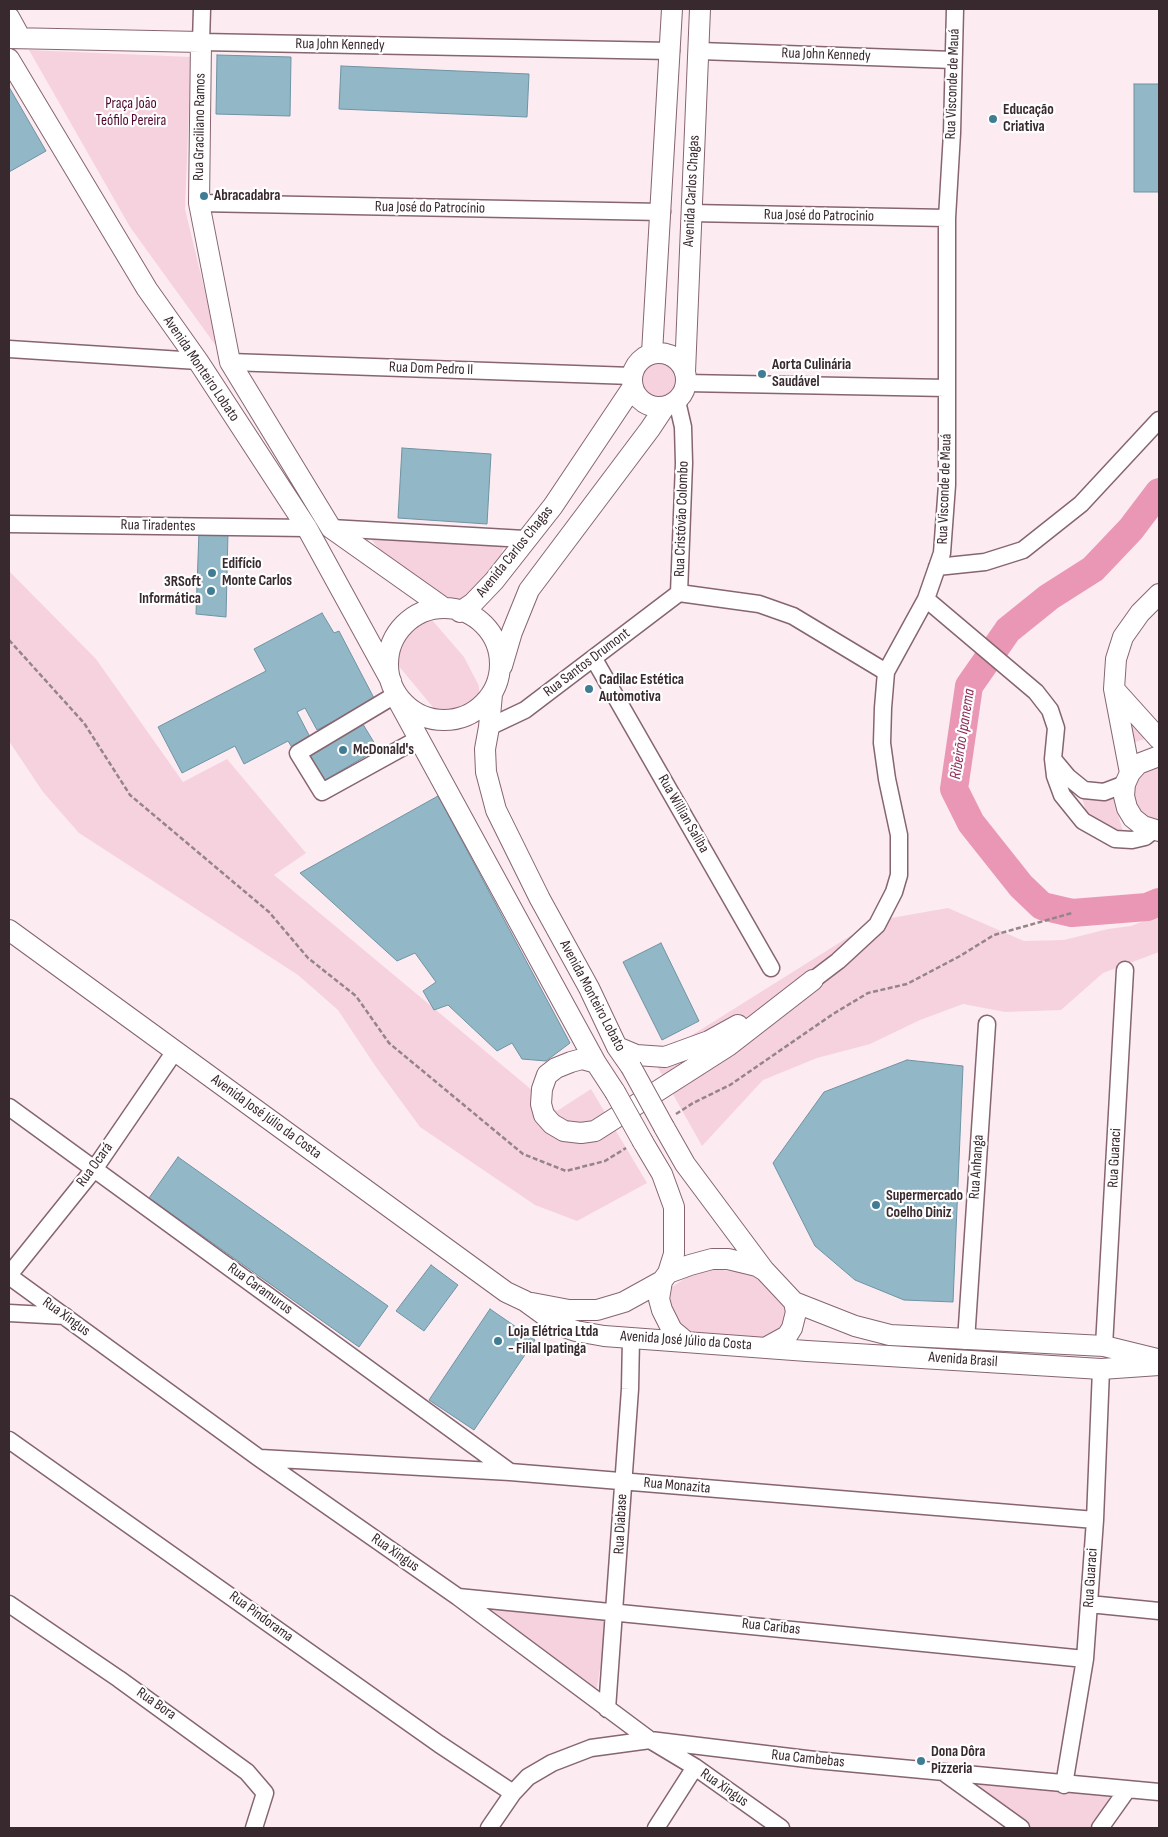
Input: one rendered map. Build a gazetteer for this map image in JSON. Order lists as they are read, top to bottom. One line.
{"streets":{"main road":["Rua John Kennedy","Rua Graciliano Ramos","Avenida Carlos Chagas","Avenida Monteiro Lobato","Avenida José Júlio da Costa","Avenida Brasil"],"street":["Rua Visconde de Mauá","Rua José do Patrocínio","Rua José do Patrocinio","Rua Dom Pedro II","Rua Cristóvão Colombo","Rua Tiradentes","Rua Santos Drumont","Rua Willian Saliba","Rua Guaraci","Rua Ocará","Rua Anhanga","Rua Caramurus","Rua Xingus","Rua Monazita","Rua Diabase","Rua Pindorama","Rua Caribas","Rua Bora","Rua Cambebas"]},"crossings":[["Rua John Kennedy","Rua Visconde de Mauá"],["Rua John Kennedy","Rua Graciliano Ramos"],["Rua John Kennedy","Avenida Carlos Chagas"],["Rua Visconde de Mauá","Rua José do Patrocinio"],["Rua Visconde de Mauá","Rua Cristóvão Colombo"],["Rua Graciliano Ramos","Rua José do Patrocínio"],["Rua Graciliano Ramos","Avenida Monteiro Lobato"],["Rua Graciliano Ramos","Rua Dom Pedro II"],["Avenida Carlos Chagas","Rua José do Patrocínio"],["Avenida Carlos Chagas","Rua José do Patrocinio"],["Avenida Carlos Chagas","Avenida Monteiro Lobato"],["Avenida Carlos Chagas","Rua Dom Pedro II"],["Avenida Carlos Chagas","Rua Cristóvão Colombo"],["Avenida Monteiro Lobato","Rua Dom Pedro II"],["Avenida Monteiro Lobato","Rua Tiradentes"],["Avenida Monteiro Lobato","Rua Santos Drumont"],["Avenida Monteiro Lobato","Avenida José Júlio da Costa"],["Avenida Monteiro Lobato","Avenida Brasil"],["Rua Dom Pedro II","Rua Cristóvão Colombo"],["Rua Cristóvão Colombo","Rua Santos Drumont"],["Rua Santos Drumont","Rua Willian Saliba"],["Avenida José Júlio da Costa","Rua Ocará"],["Avenida José Júlio da Costa","Avenida Brasil"],["Avenida José Júlio da Costa","Rua Diabase"],["Rua Guaraci","Avenida Brasil"],["Rua Guaraci","Rua Monazita"],["Rua Guaraci","Rua Caribas"],["Rua Guaraci","Rua Cambebas"],["Rua Ocará","Rua Caramurus"],["Rua Ocará","Rua Xingus"],["Rua Anhanga","Avenida Brasil"],["Rua Caramurus","Rua Monazita"],["Rua Xingus","Rua Monazita"],["Rua Xingus","Rua Diabase"],["Rua Xingus","Rua Caribas"],["Rua Xingus","Rua Cambebas"],["Rua Monazita","Rua Diabase"],["Rua Diabase","Rua Caribas"],["Rua Pindorama","Rua Cambebas"]],"water":["Ribeirão Ipanema"],"parks":["Praça João Teófilo Pereira"],"places":["Educação Criativa","Abracadabra","Aorta Culinária Saudável","Edifício Monte Carlos","3RSoft Informática","Cadilac Estética Automotiva","McDonald's","Supermercado Coelho Diniz","Loja Elétrica Ltda - Filial Ipatinga","Dona Dôra Pizzeria"]}
